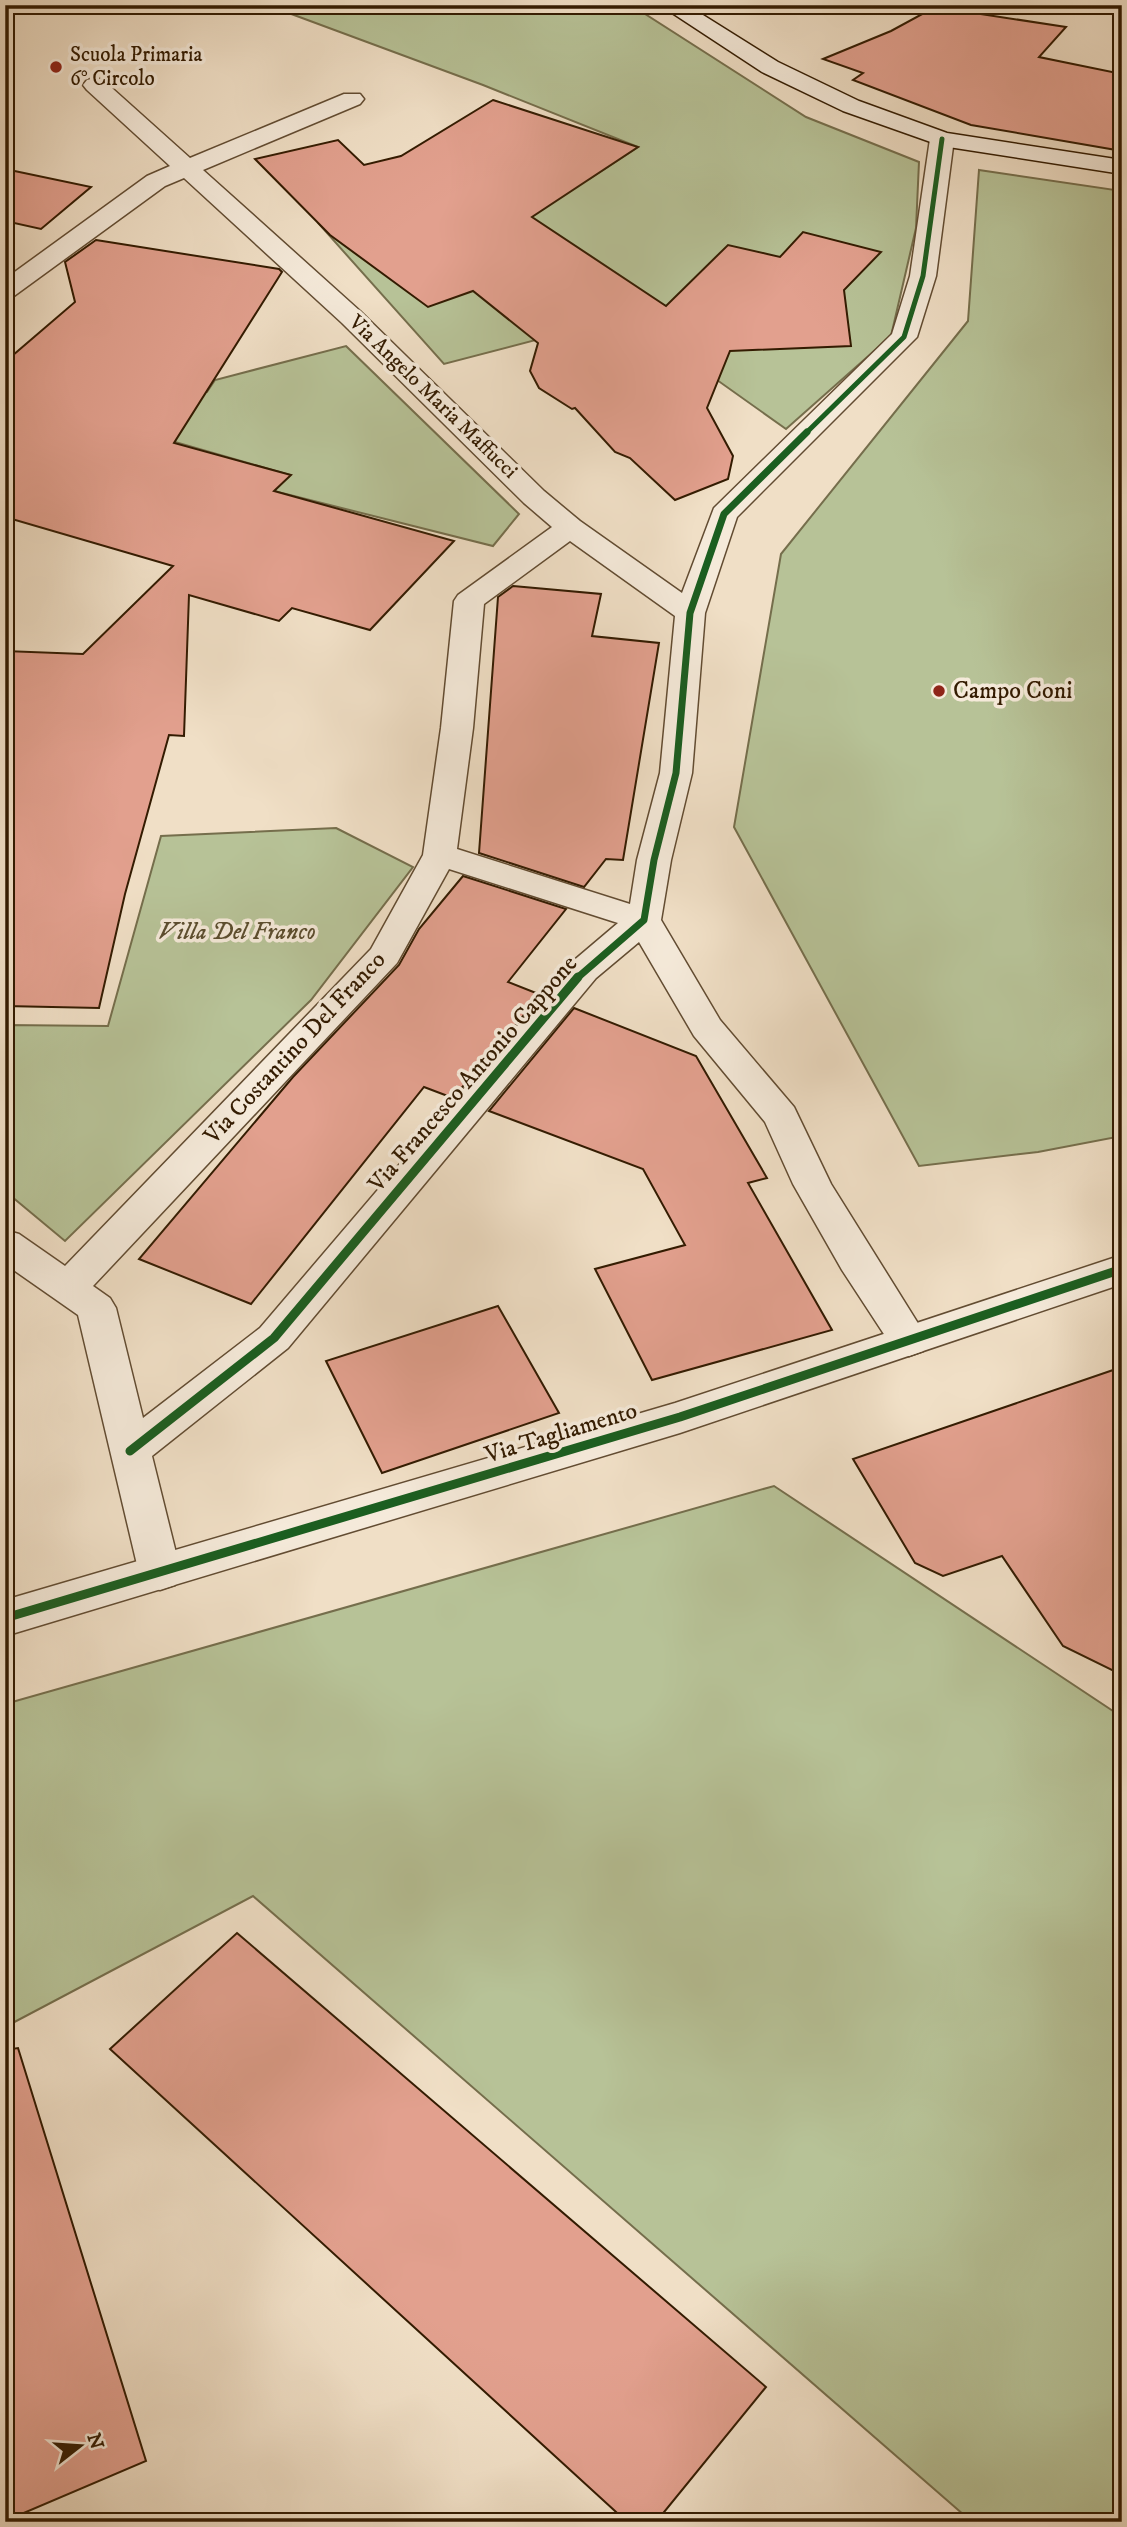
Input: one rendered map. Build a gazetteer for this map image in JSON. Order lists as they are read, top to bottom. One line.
{"streets":{"street":["Via Angelo Maria Maffucci","Via Costantino Del Franco","Via Francesco Antonio Cappone","Via Tagliamento"]},"crossings":[["Via Angelo Maria Maffucci","Via Costantino Del Franco"]],"parks":["Villa Del Franco"],"places":["Scuola Primaria 6° Circolo","Campo Coni"],"north":"right"}
